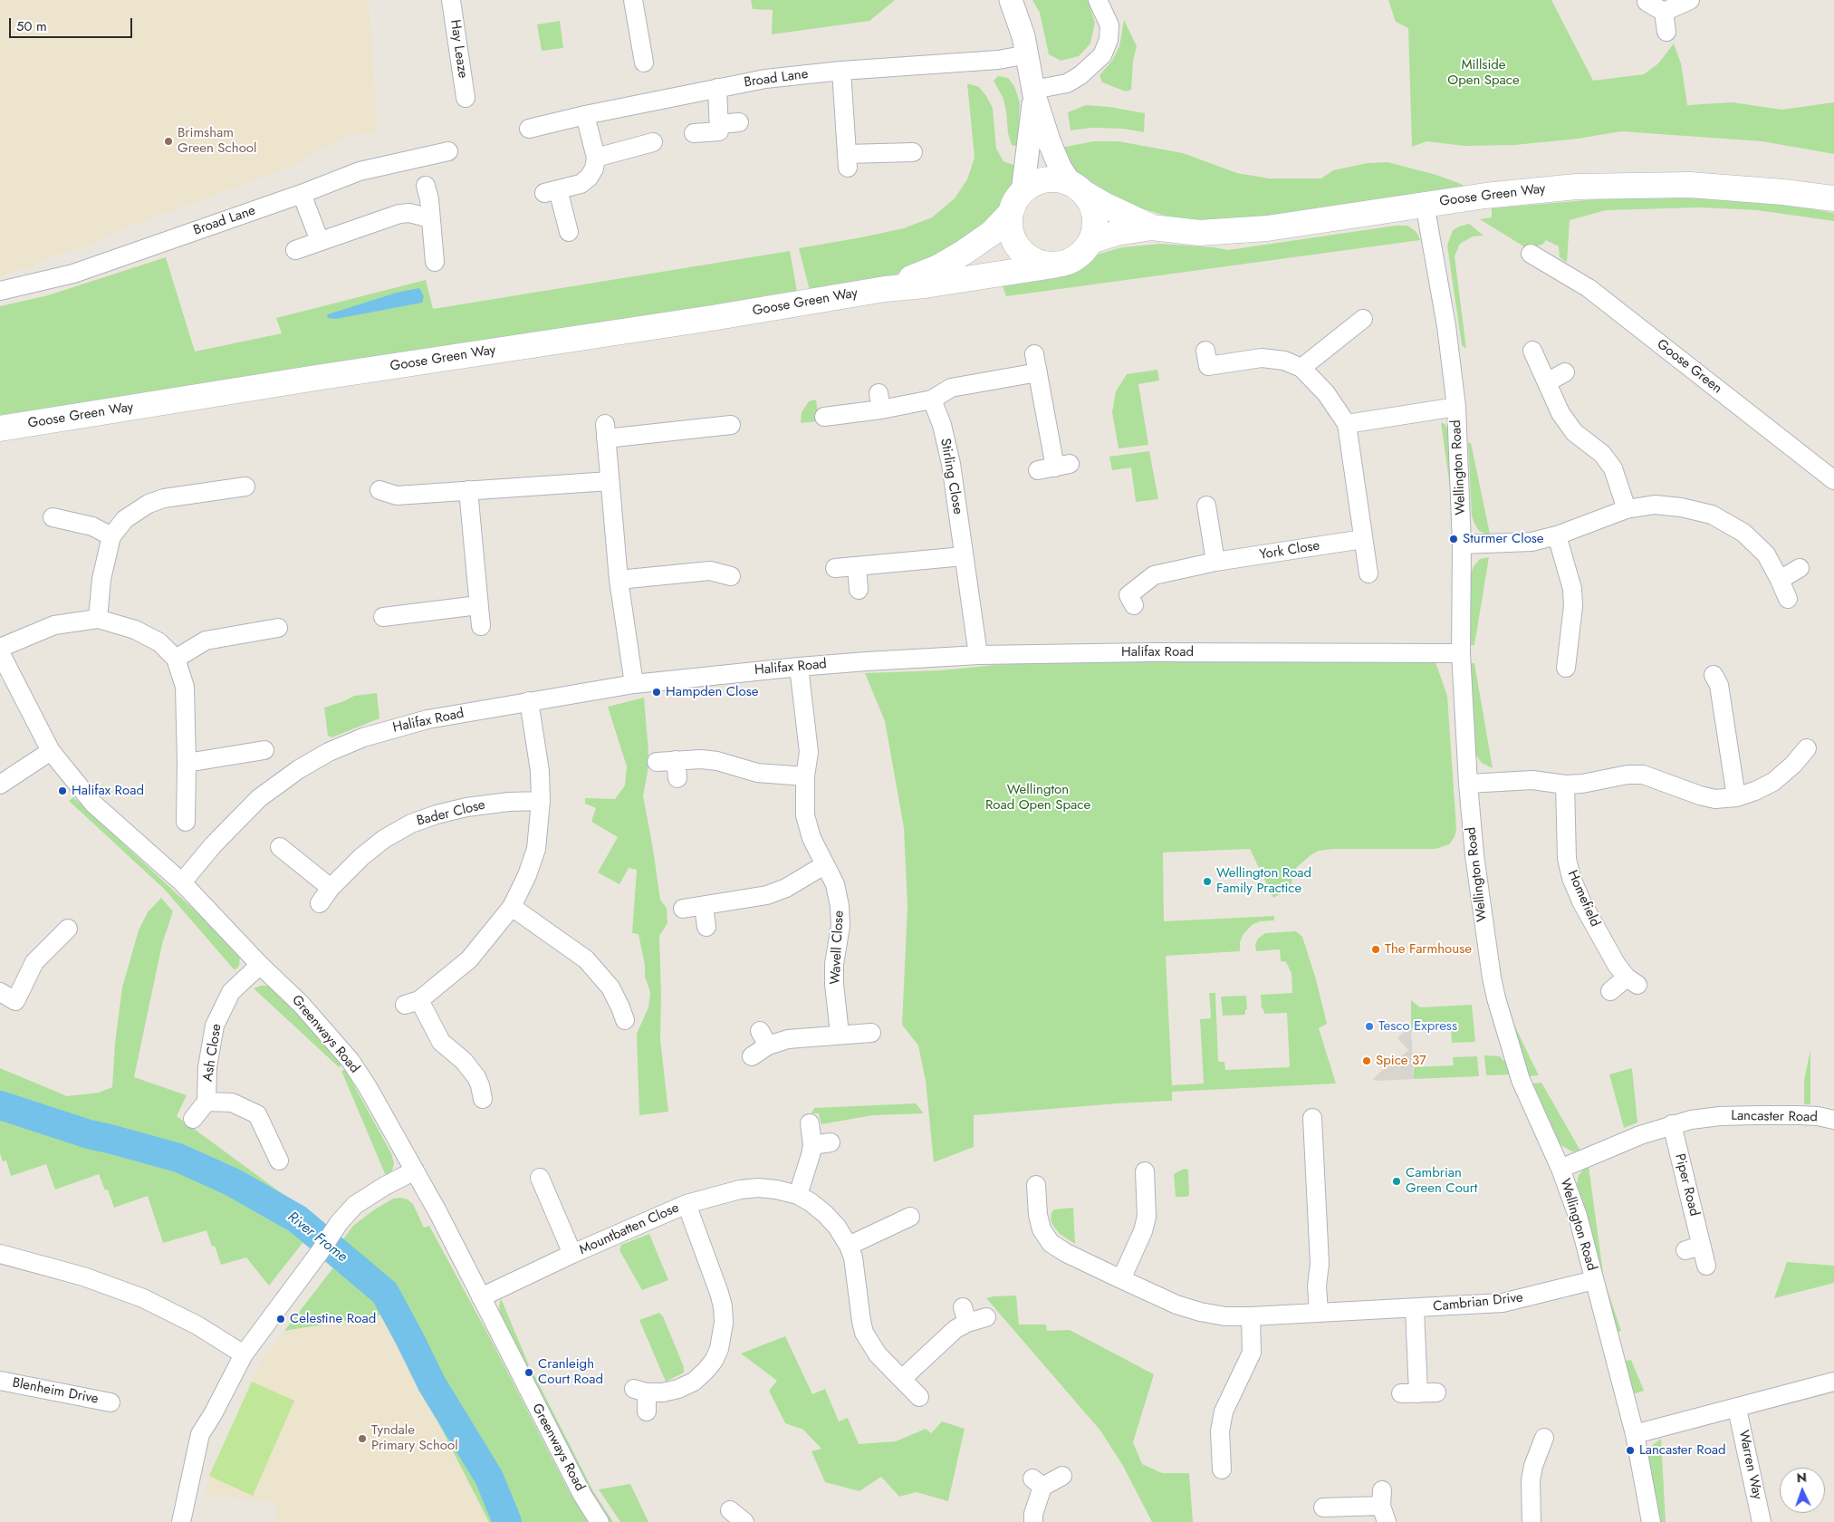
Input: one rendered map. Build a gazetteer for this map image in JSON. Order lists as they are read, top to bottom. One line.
{"streets":{"main road":["Goose Green Way"],"street":["Hay Leaze","Broad Lane","Goose Green","Wellington Road","Stirling Close","York Close","Halifax Road","Bader Close","Homefield","Wavell Close","Greenways Road","Ash Close","Lancaster Road","Piper Road","Mountbatten Close","Cambrian Drive","Blenheim Drive","Warren Way"]},"crossings":[["Goose Green Way","Wellington Road"],["Wellington Road","Halifax Road"],["Wellington Road","Lancaster Road"],["Wellington Road","Cambrian Drive"],["Stirling Close","Halifax Road"],["Halifax Road","Wavell Close"],["Halifax Road","Greenways Road"],["Greenways Road","Ash Close"],["Greenways Road","Mountbatten Close"],["Lancaster Road","Piper Road"]],"water":["River Frome"],"parks":["Millside Open Space","Wellington Road Open Space"],"places":["Brimsham Green School","Sturmer Close","Hampden Close","Halifax Road","Wellington Road Family Practice","The Farmhouse","Tesco Express","Spice 37","Cambrian Green Court","Celestine Road","Cranleigh Court Road","Tyndale Primary School","Lancaster Road"],"scale_bar":"50 m","north":"top"}
